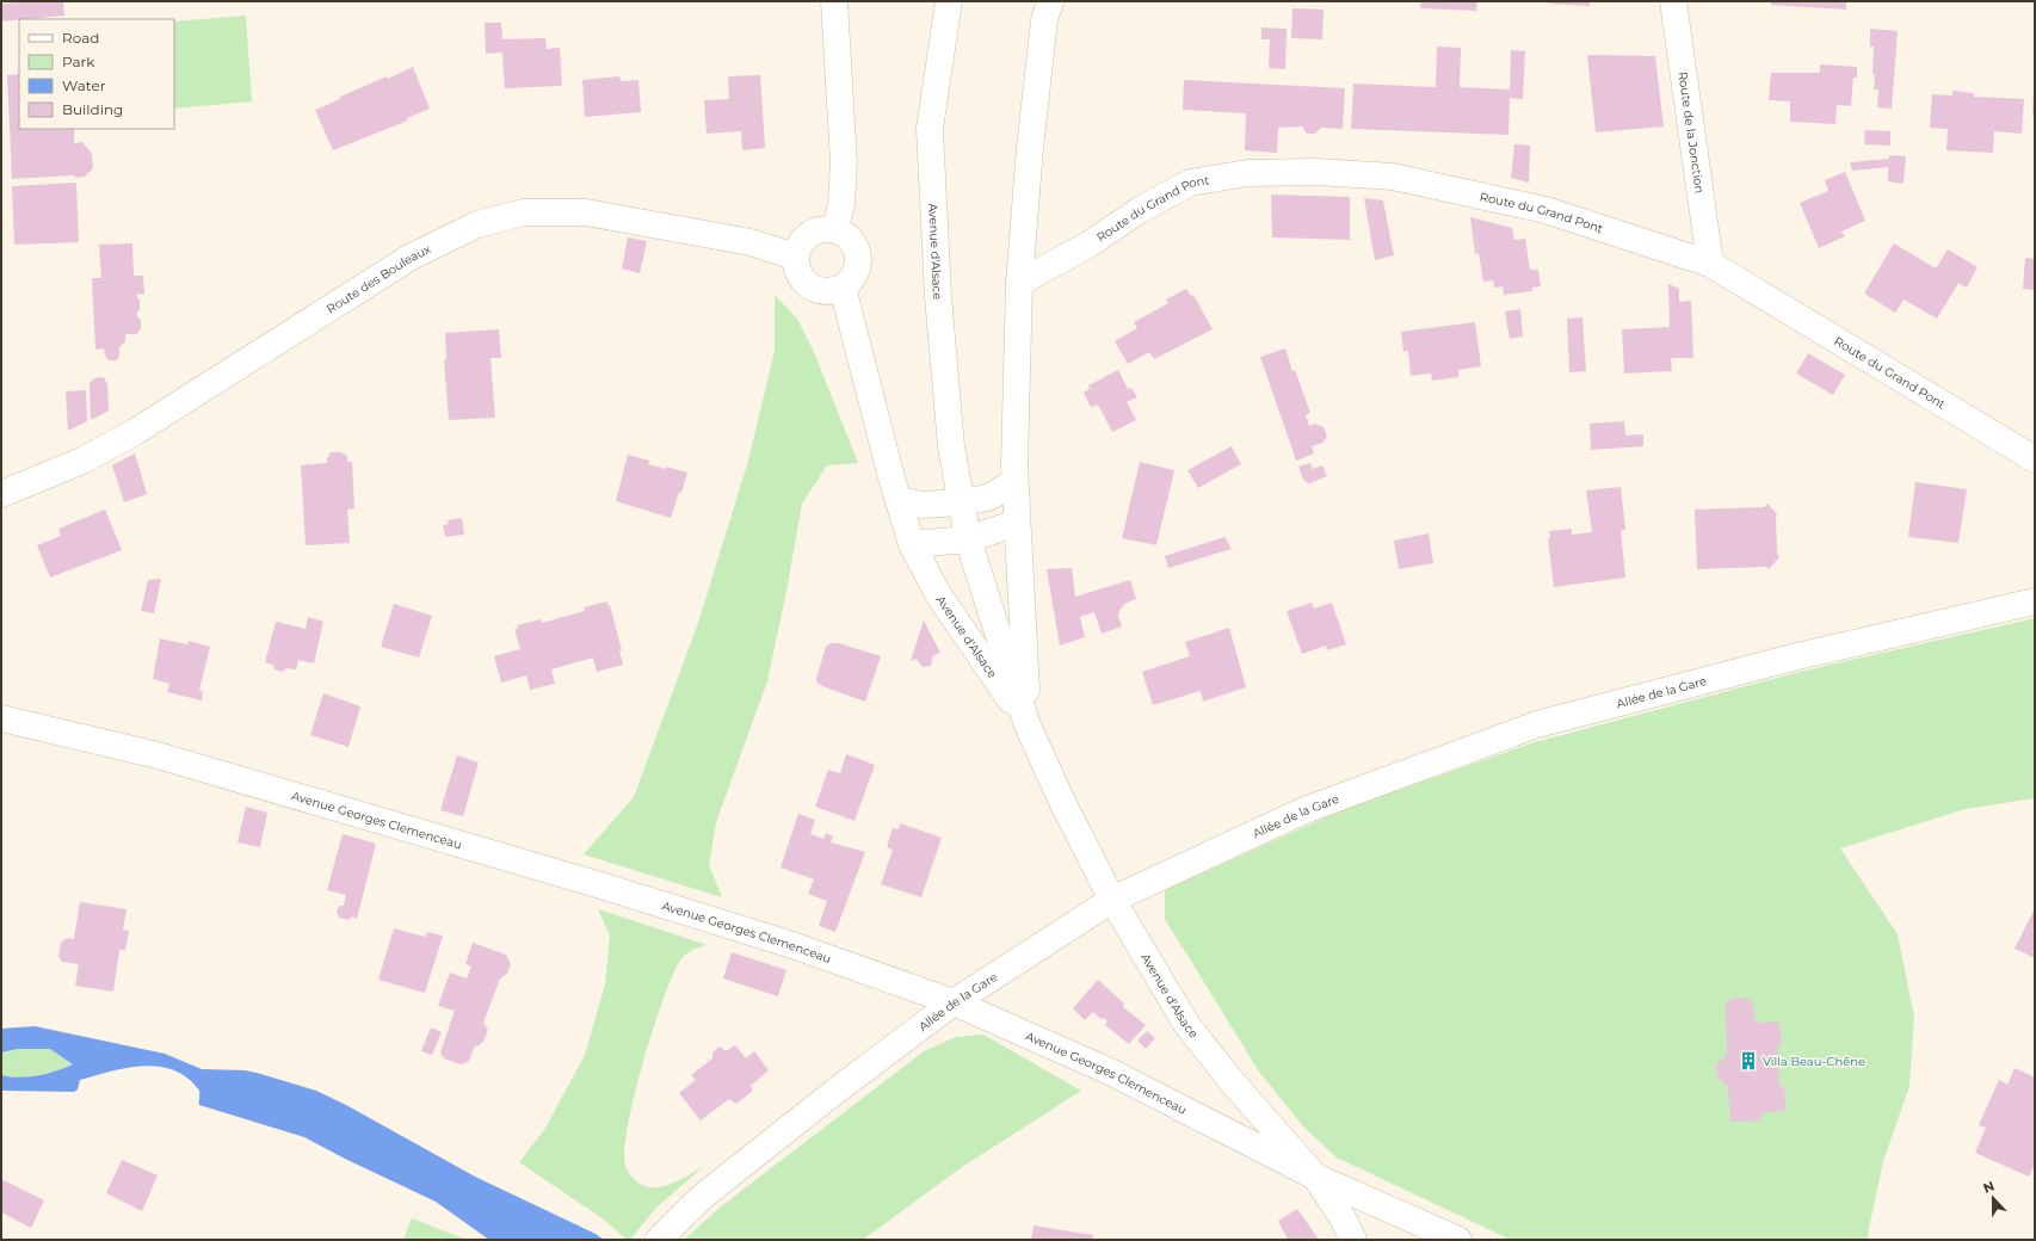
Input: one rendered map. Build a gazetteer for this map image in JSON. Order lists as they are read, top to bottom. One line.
{"streets":{"street":["Route de la Jonction","Route du Grand Pont","Avenue d'Alsace","Route des Bouleaux","Allée de la Gare","Avenue Georges Clemenceau"]},"crossings":[["Route de la Jonction","Route du Grand Pont"],["Route du Grand Pont","Avenue d'Alsace"],["Avenue d'Alsace","Route des Bouleaux"],["Avenue d'Alsace","Allée de la Gare"],["Avenue d'Alsace","Avenue Georges Clemenceau"],["Allée de la Gare","Avenue Georges Clemenceau"]],"places":{"building":["Villa Beau-Chêne"]},"legend":["Road","Park","Water","Building"],"north":"top"}
